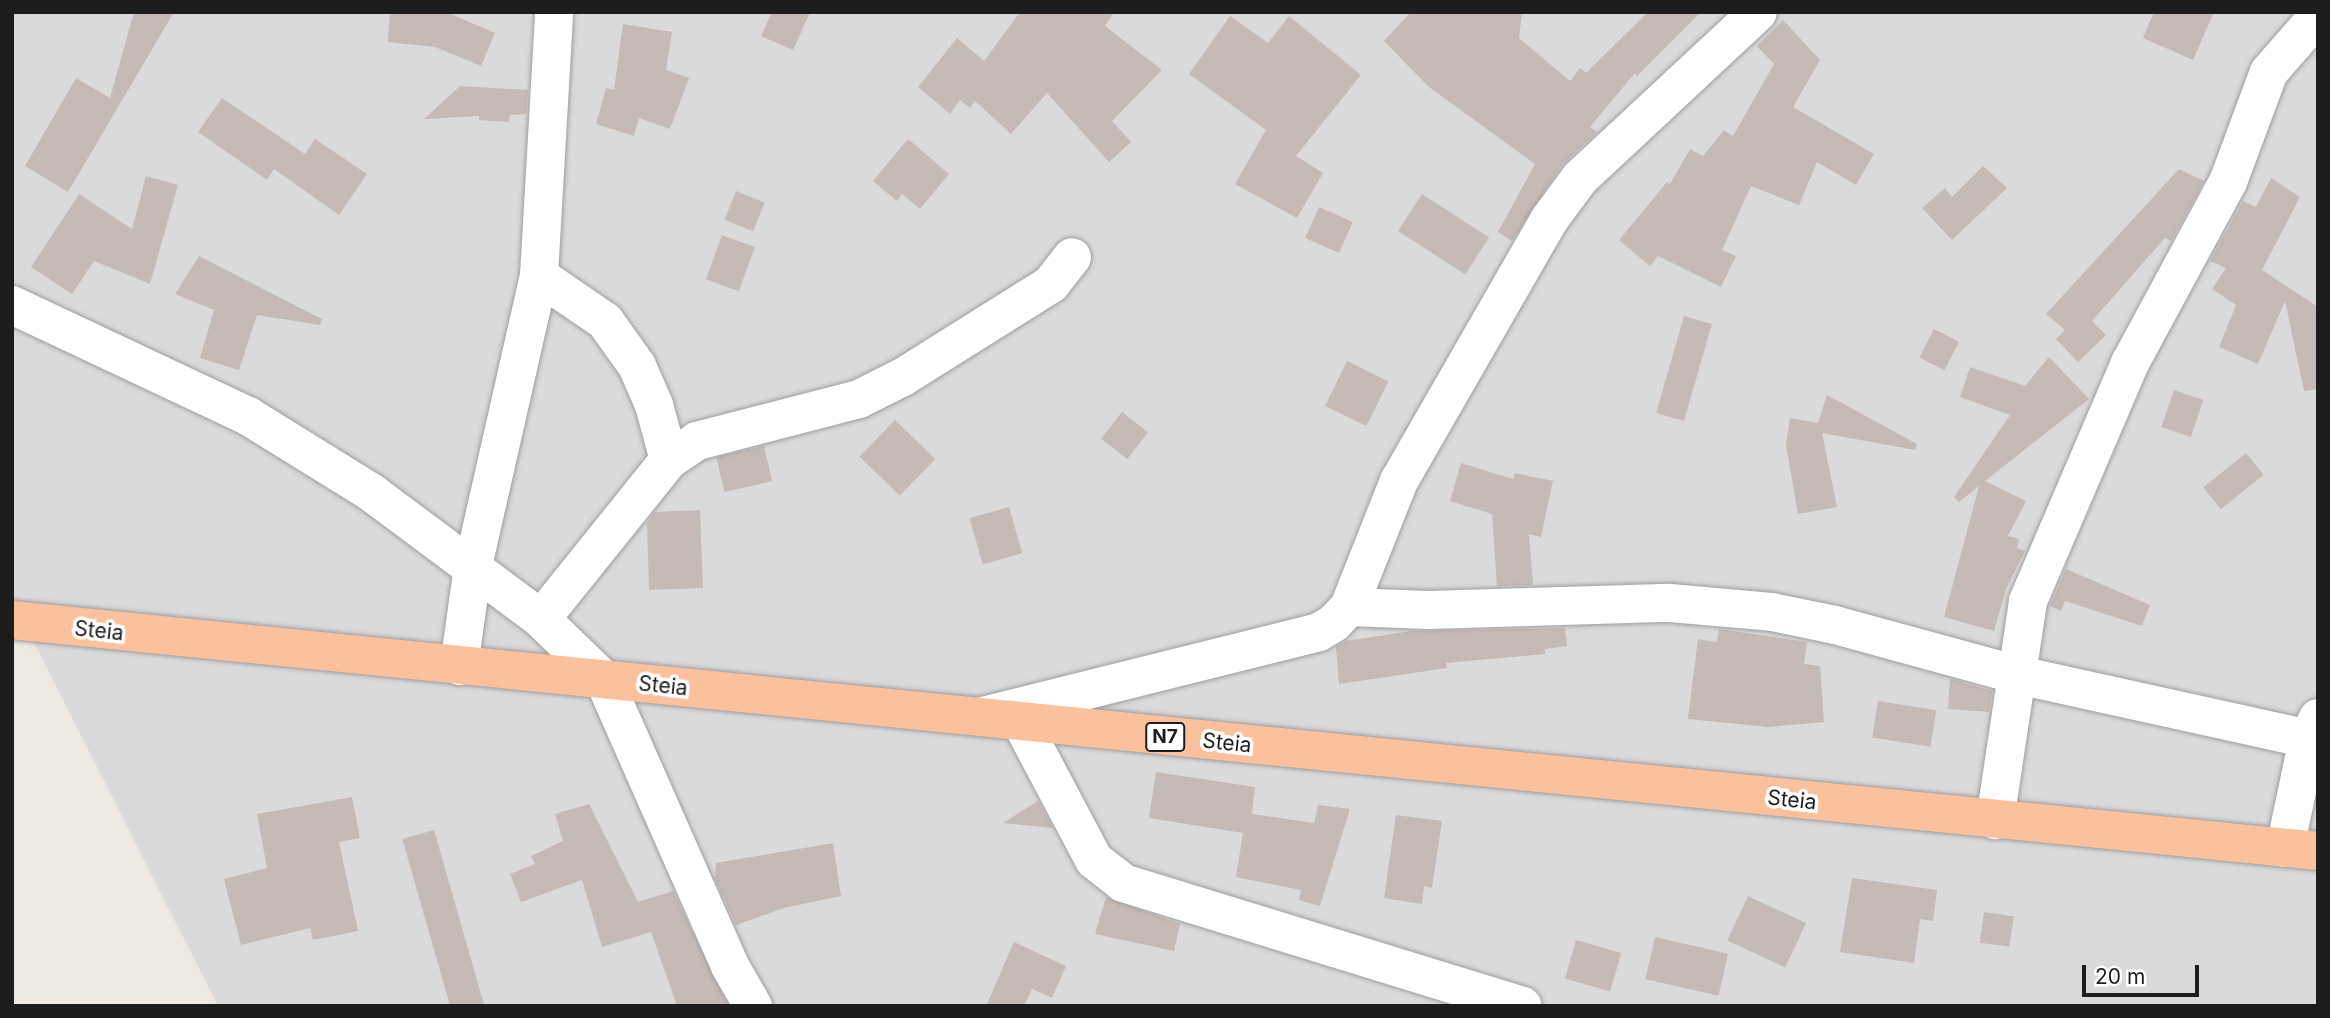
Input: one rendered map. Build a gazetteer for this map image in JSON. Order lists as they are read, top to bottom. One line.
{"streets":{"main road":["Steia","N7"]},"scale_bar":"20 m"}
